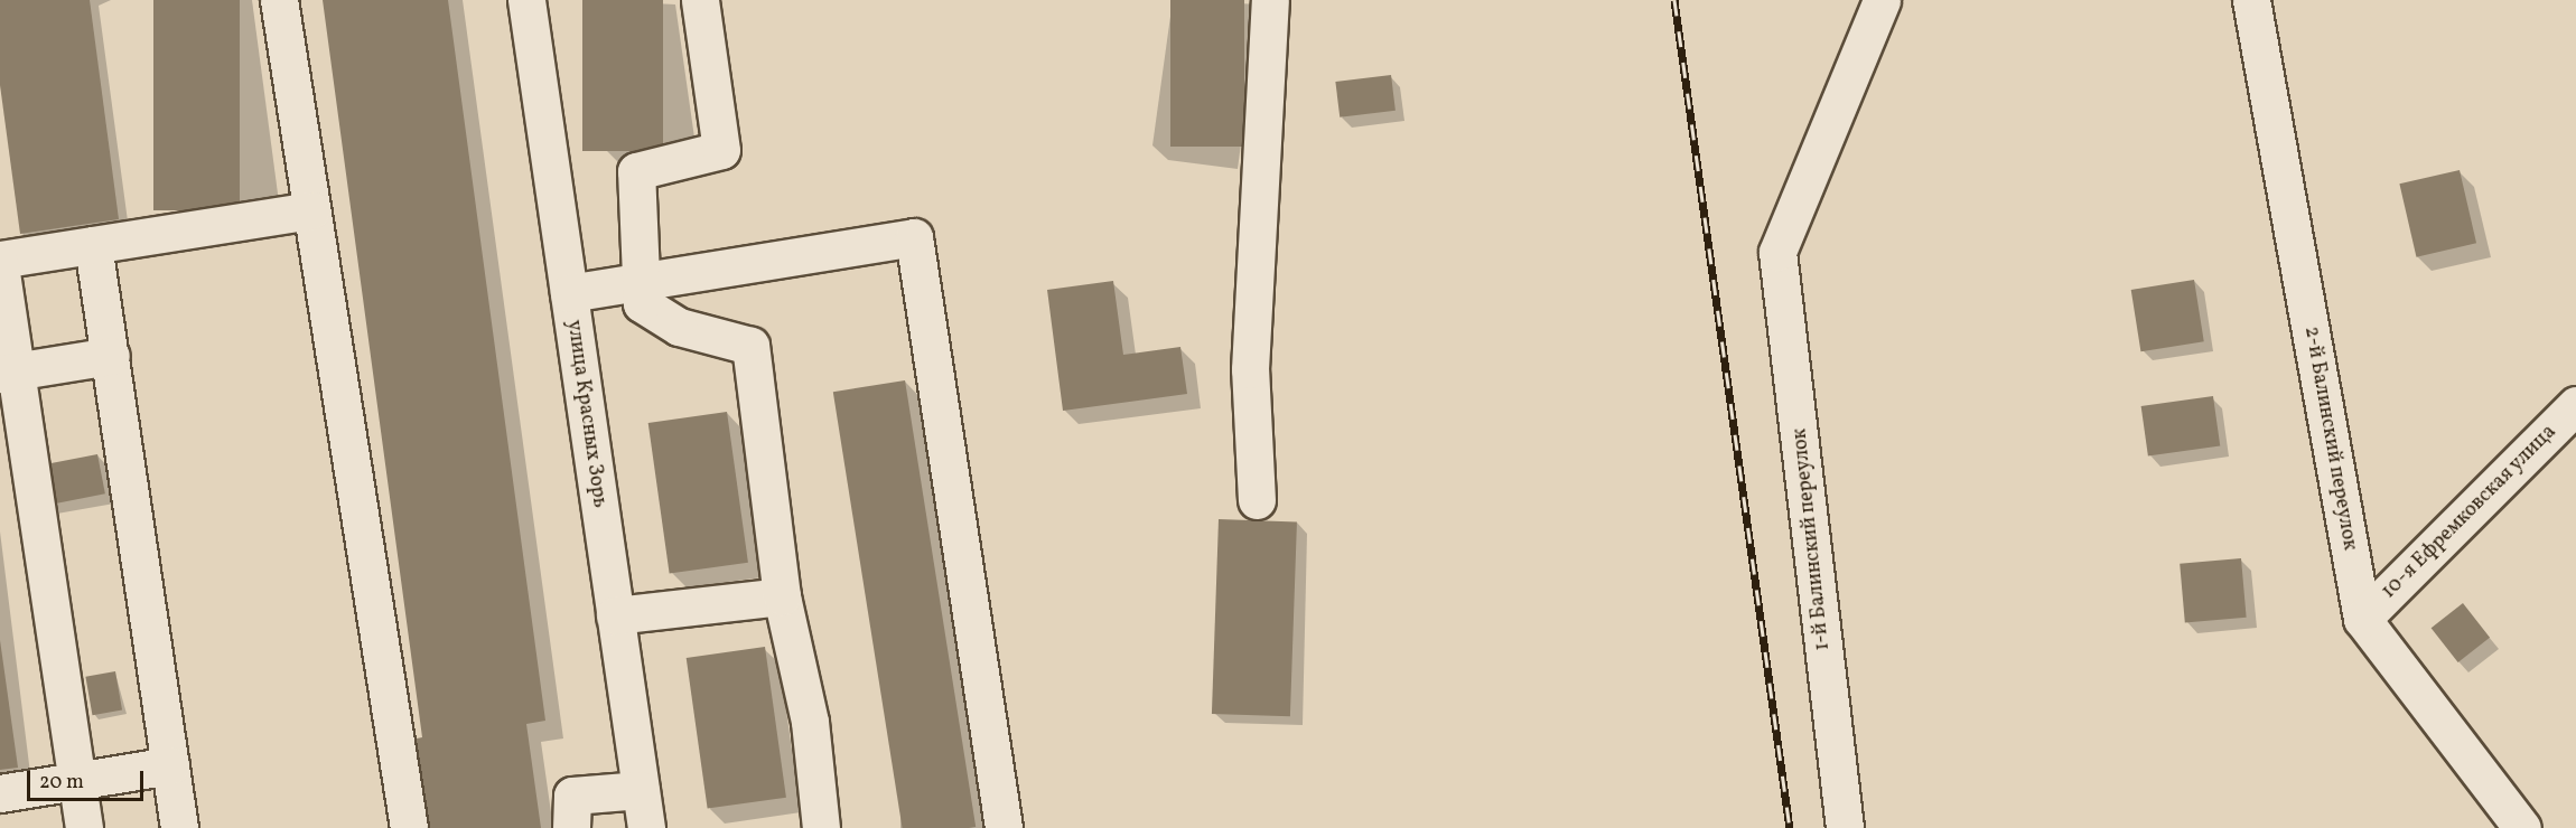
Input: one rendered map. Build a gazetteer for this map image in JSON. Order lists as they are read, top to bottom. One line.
{"streets":{"street":["улица Красных Зорь","2-й Балинский переулок","10-я Ефремковская улица","1-й Балинский переулок"]},"crossings":[["2-й Балинский переулок","10-я Ефремковская улица"]],"scale_bar":"20 m"}
